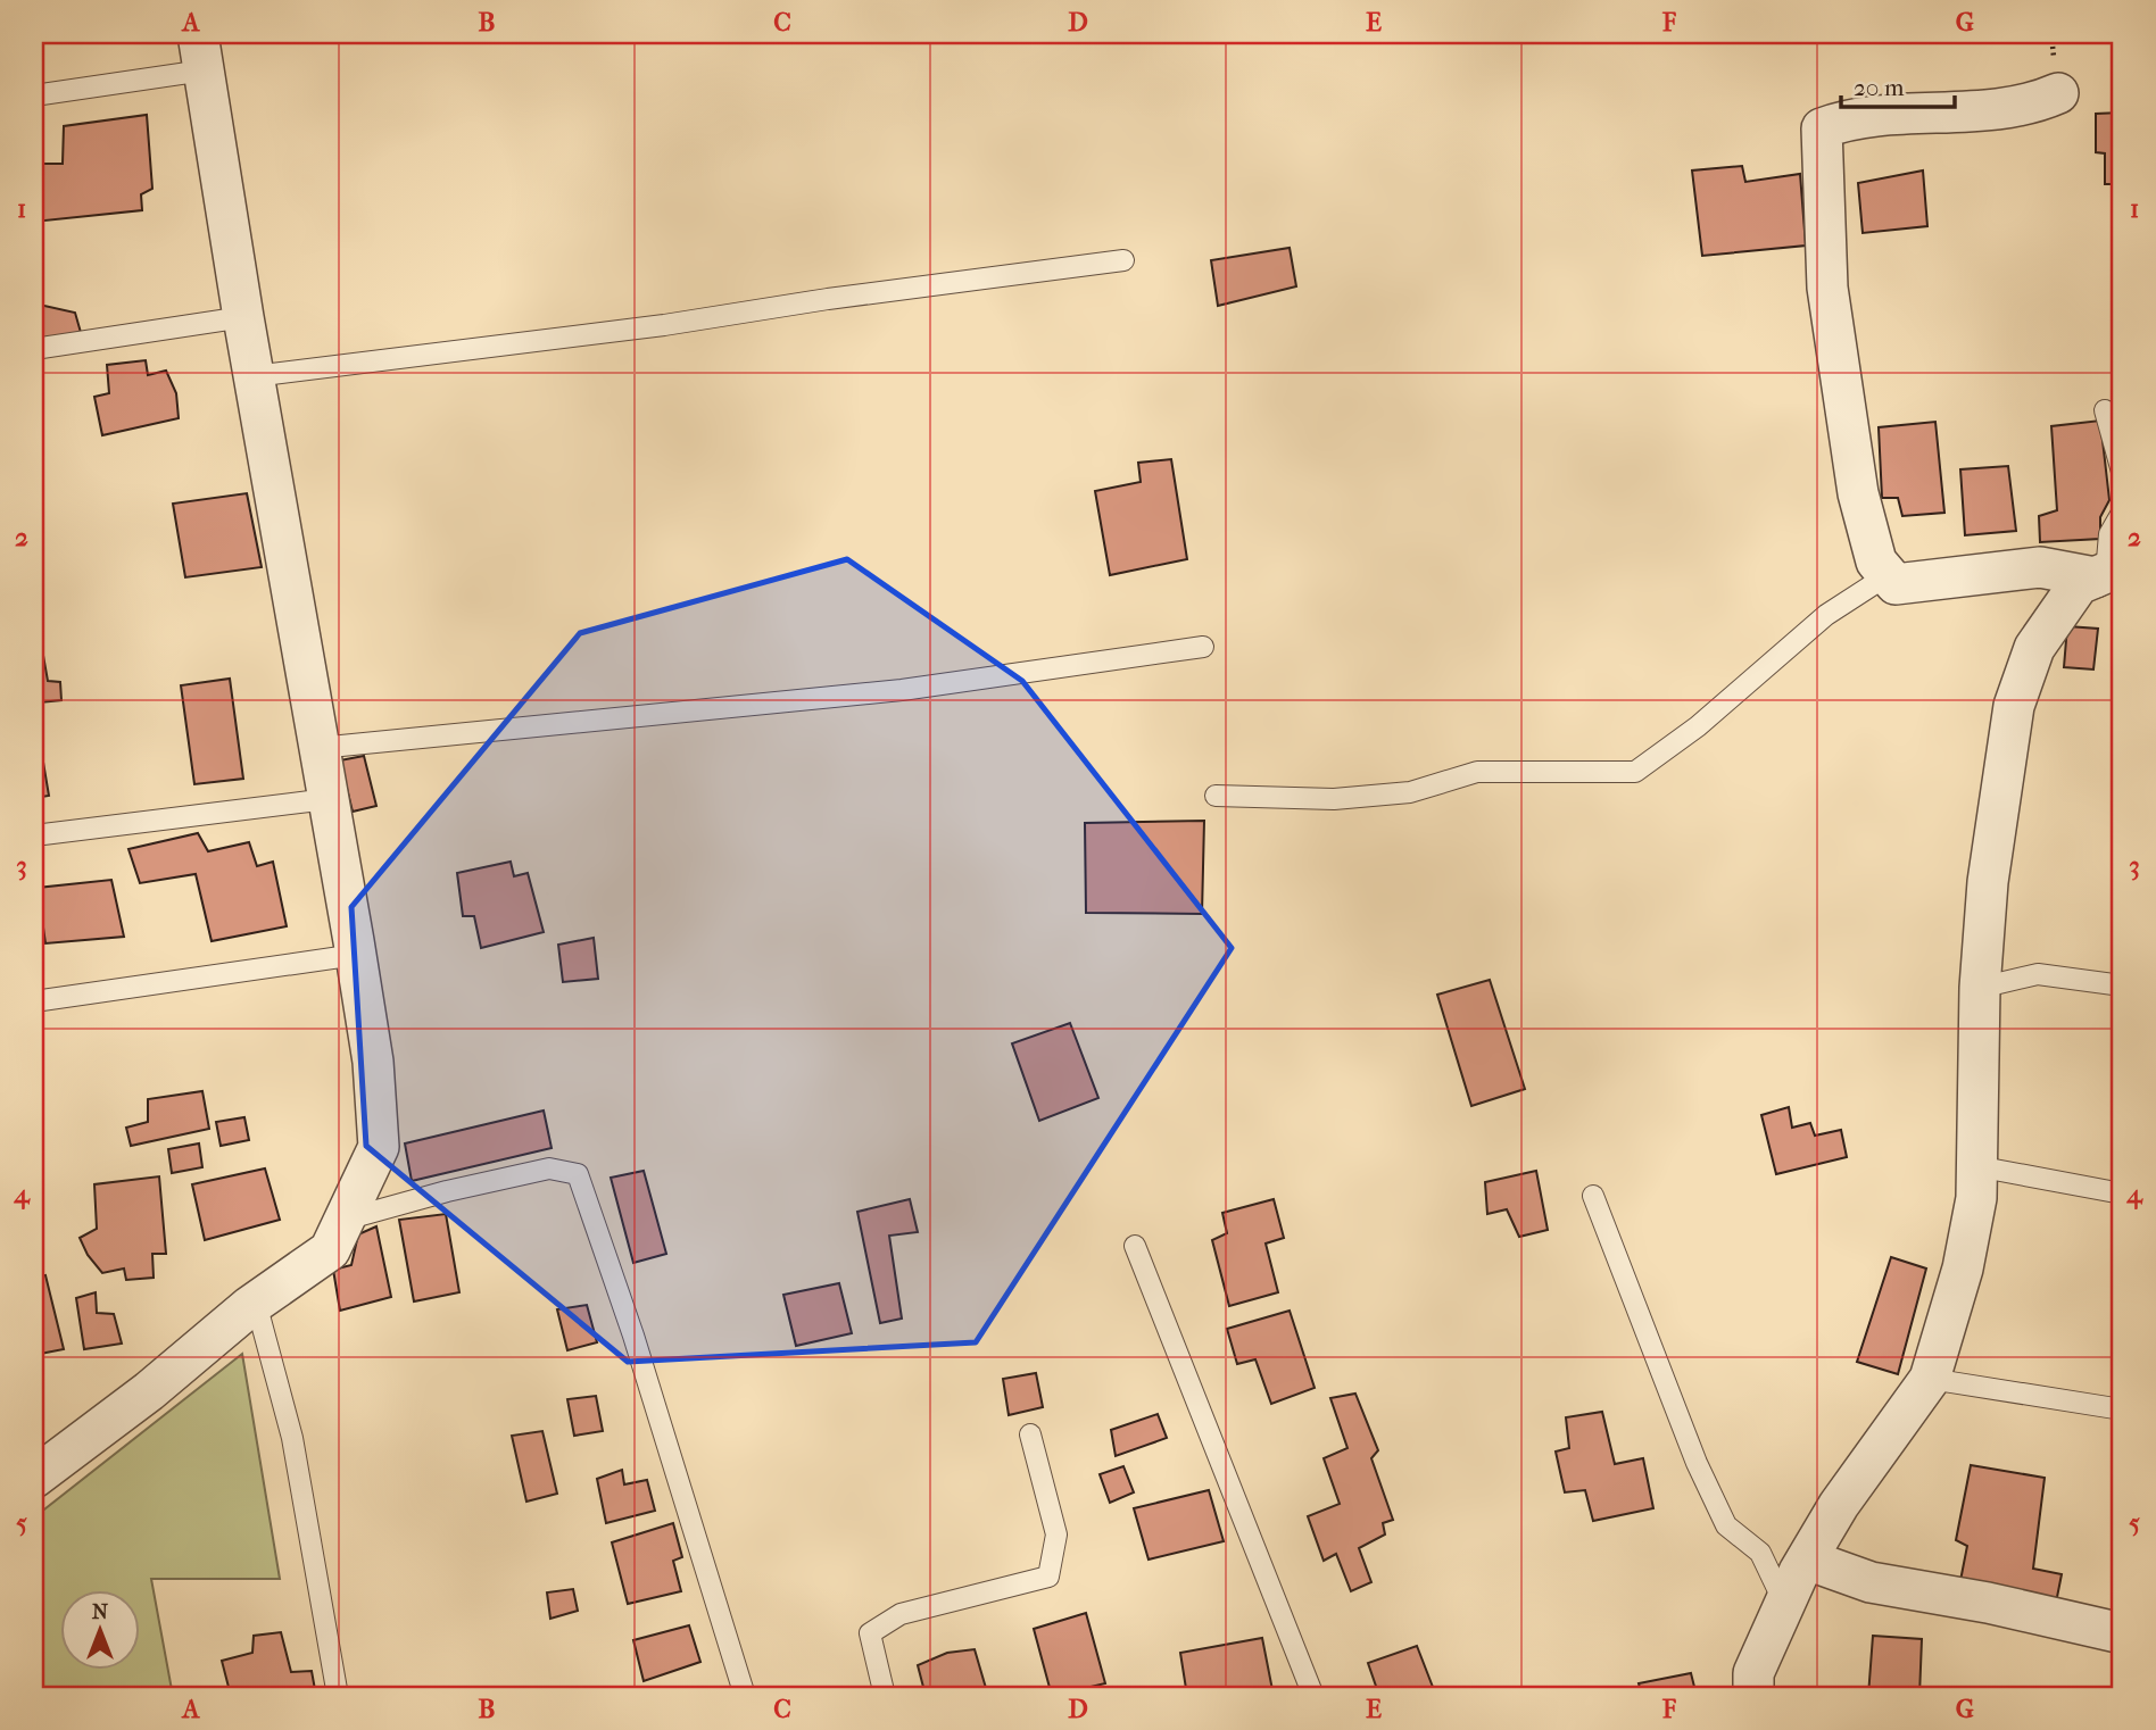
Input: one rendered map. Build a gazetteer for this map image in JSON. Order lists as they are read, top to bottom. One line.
{"scale_bar":"20 m","north":"top","grid":{"columns":["A","B","C","D","E","F","G"],"rows":["1","2","3","4","5"]}}
